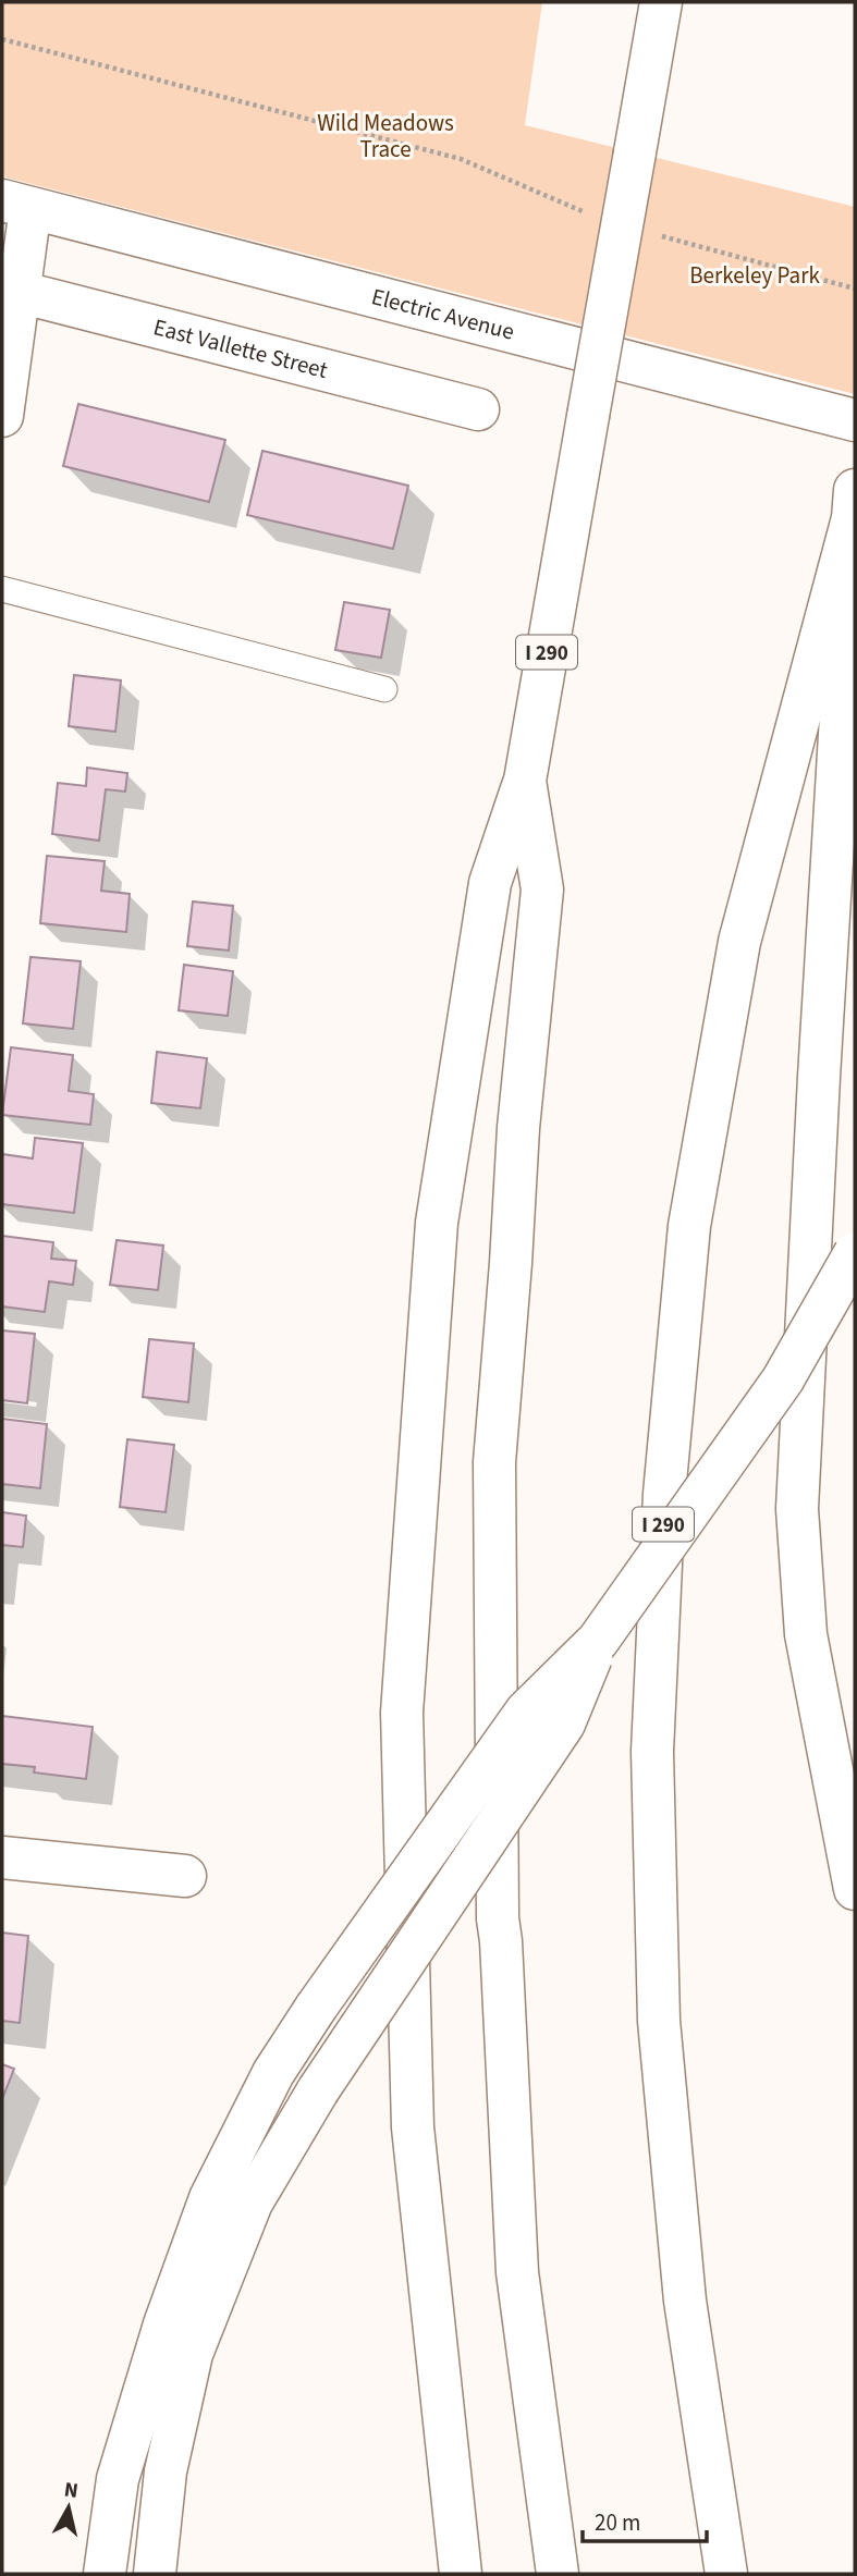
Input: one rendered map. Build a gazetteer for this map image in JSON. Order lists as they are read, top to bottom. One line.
{"streets":{"main road":["Electric Avenue","East Vallette Street","I 290"]},"parks":["Wild Meadows Trace","Berkeley Park"],"scale_bar":"20 m","north":"top"}
